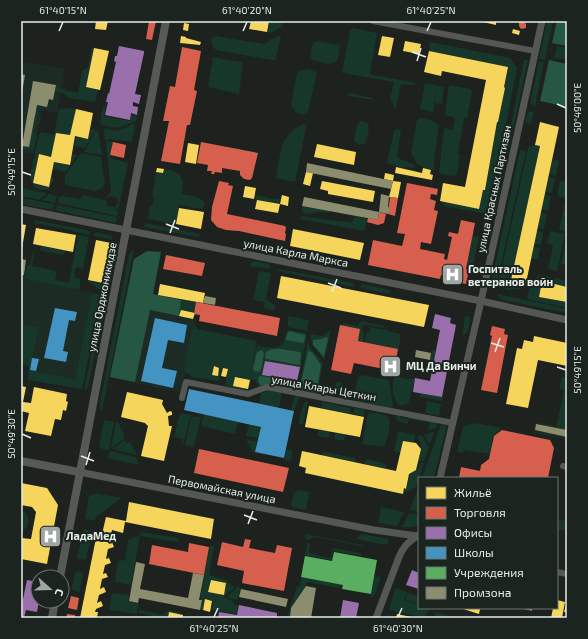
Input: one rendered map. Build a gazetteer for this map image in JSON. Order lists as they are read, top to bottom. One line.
{"streets":{"main road":["улица Орджоникидзе","Первомайская улица"],"street":["улица Красных Партизан","улица Карла Маркса","улица Клары Цеткин"]},"crossings":[["улица Красных Партизан","улица Карла Маркса"],["улица Красных Партизан","улица Клары Цеткин"],["улица Карла Маркса","улица Орджоникидзе"],["улица Орджоникидзе","Первомайская улица"]],"places":{"hospital":["Госпиталь ветеранов войн","МЦ Да Винчи","ЛадаМед"]},"legend":["Жильё","Торговля","Офисы","Школы","Учреждения","Промзона"],"north":"right","coordinates":["61°40'15\"N","61°40'20\"N","61°40'25\"N","50°49'00\"E","50°49'15\"E","50°49'30\"E","61°40'30\"N"]}
